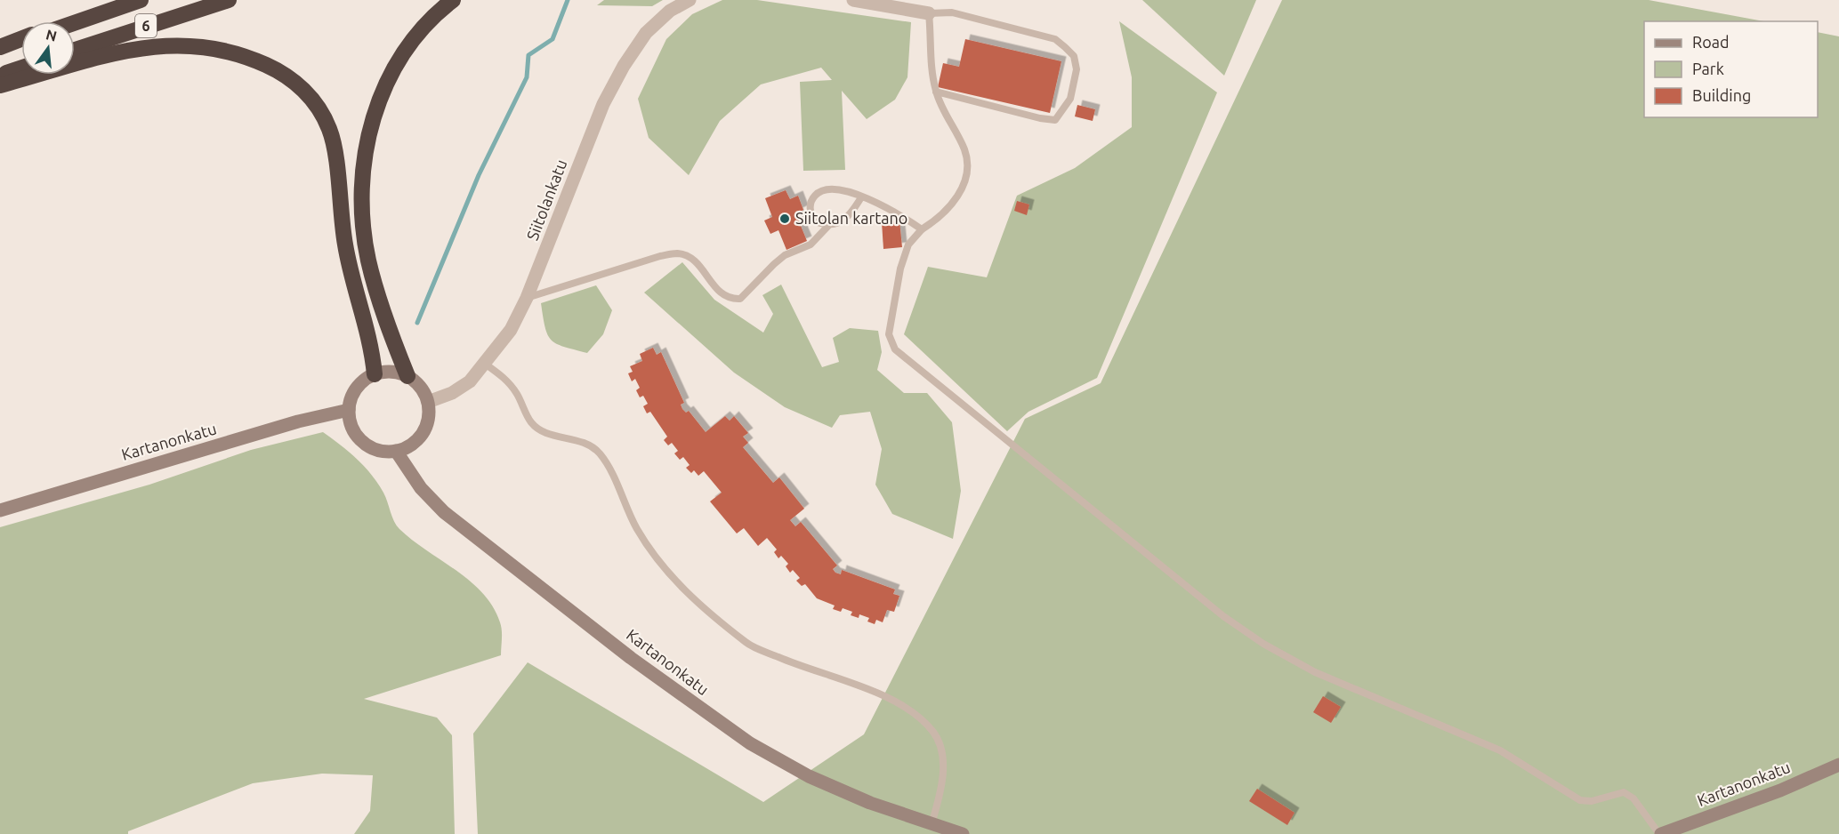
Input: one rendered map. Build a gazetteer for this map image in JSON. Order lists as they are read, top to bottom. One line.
{"streets":{"highway":["6"],"main road":["Kartanonkatu"],"street":["Siitolankatu"]},"crossings":[["Siitolankatu","Kartanonkatu"]],"places":["Siitolan kartano"],"legend":["Road","Park","Building"],"north":"top"}
